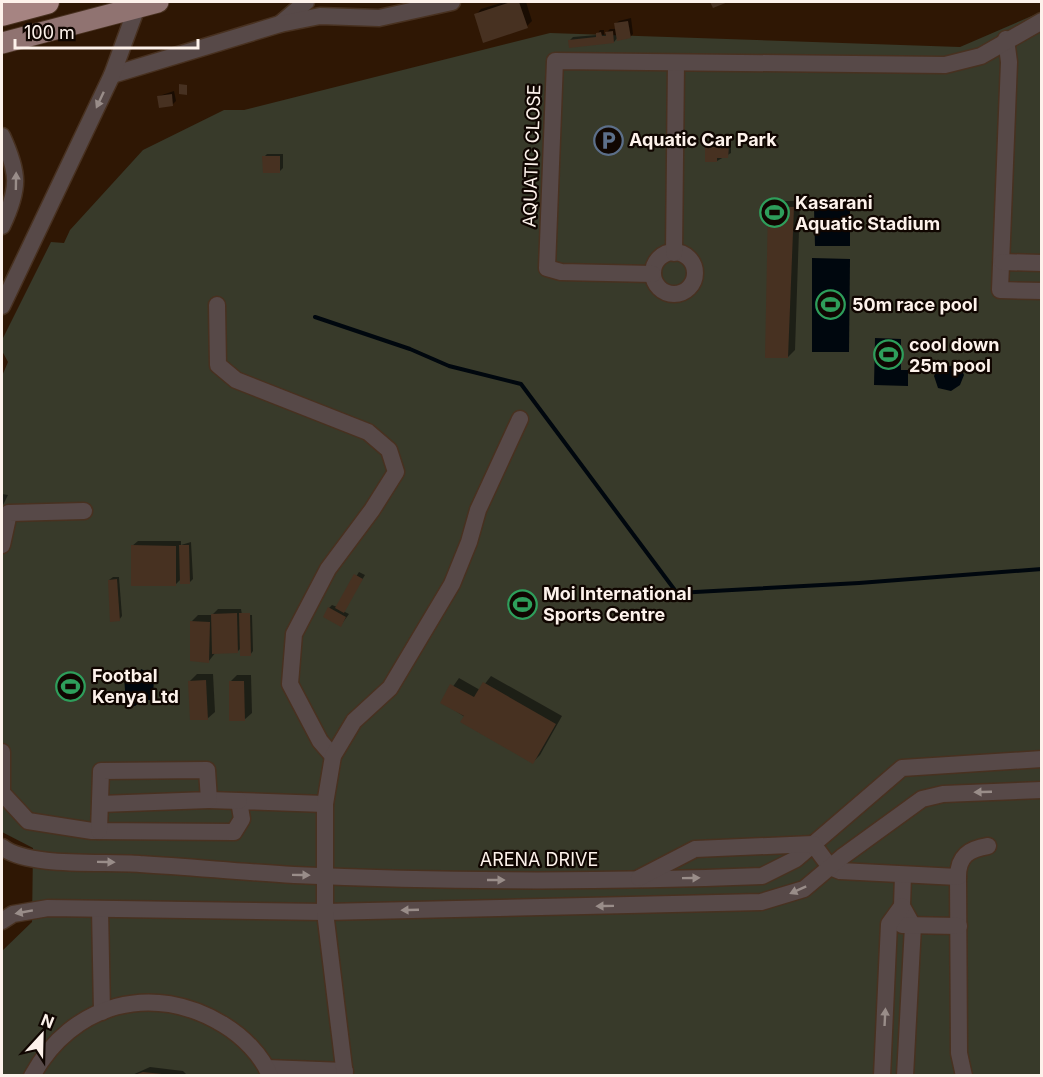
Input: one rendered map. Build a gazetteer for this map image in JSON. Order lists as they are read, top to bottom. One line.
{"streets":{"street":["AQUATIC CLOSE","ARENA DRIVE"]},"places":{"parking":["Aquatic Car Park"],"sports":["Kasarani Aquatic Stadium","50m race pool","cool down 25m pool","Moi International Sports Centre","Footbal Kenya Ltd"]},"scale_bar":"100 m","north":"top"}
